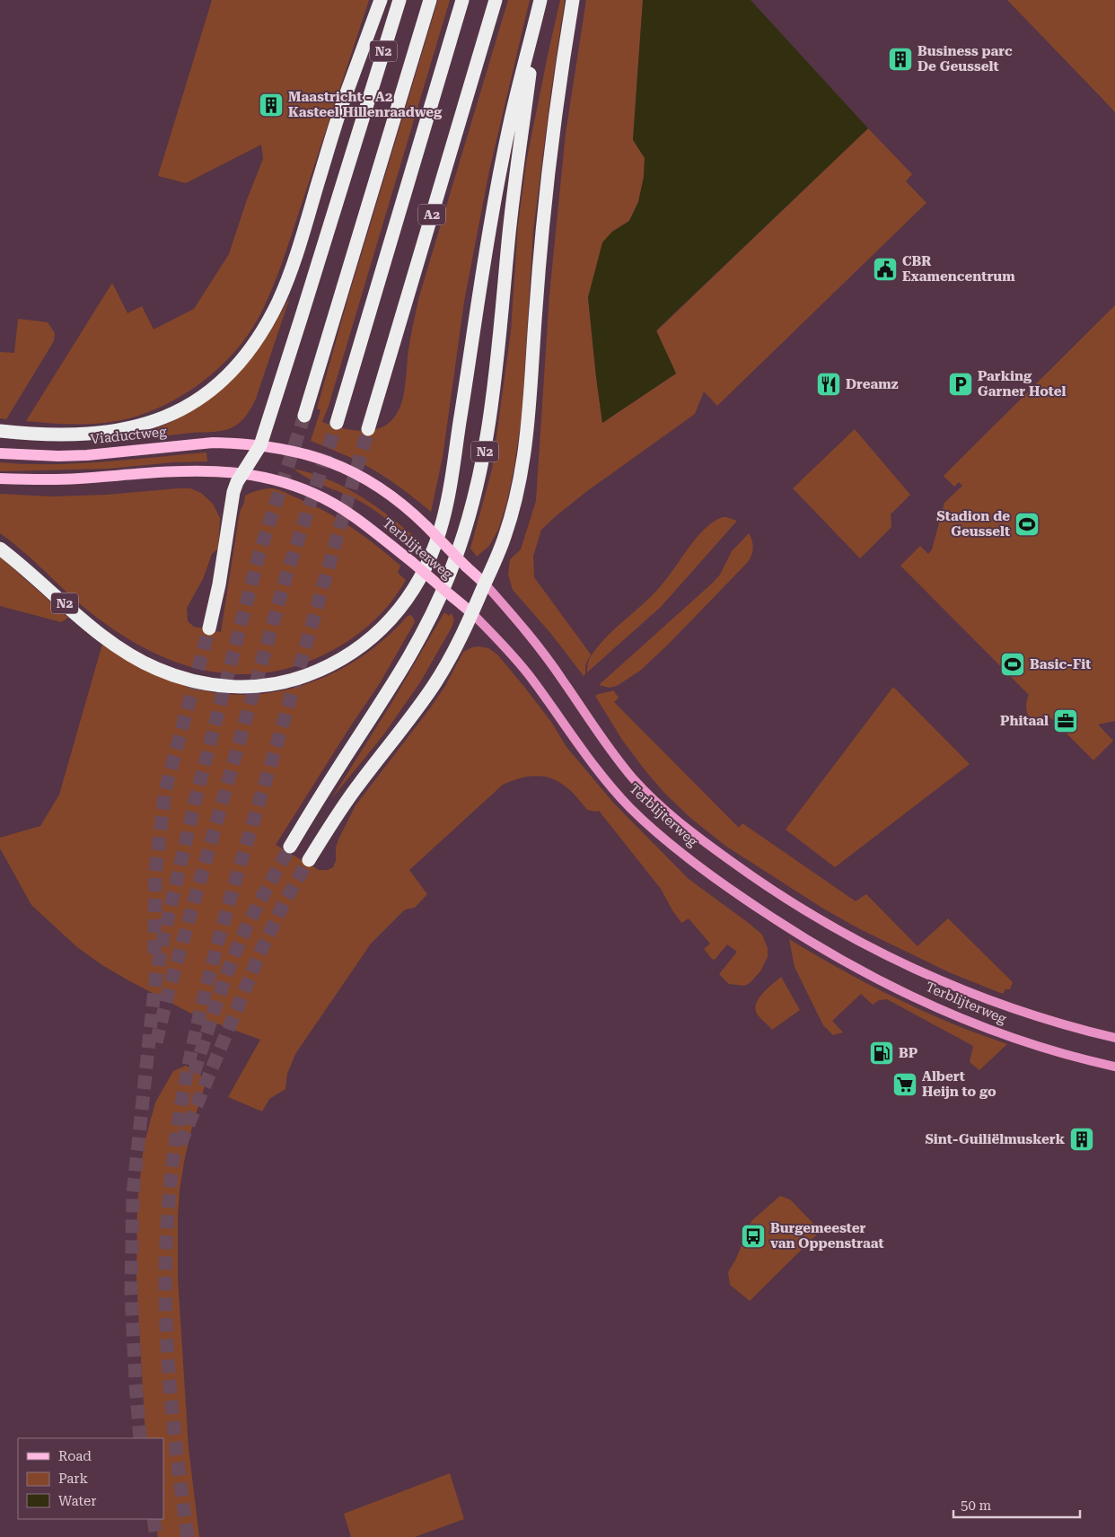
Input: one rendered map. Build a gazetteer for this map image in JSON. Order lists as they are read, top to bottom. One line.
{"streets":{"highway":["N2","A2"],"main road":["Viaductweg","Terblijterweg"]},"crossings":[["N2","Viaductweg"],["N2","Terblijterweg"],["Viaductweg","Terblijterweg"]],"places":{"building":["Business parc De Geusselt","Maastricht - A2 Kasteel Hillenraadweg","Sint-Guiliëlmuskerk"],"public building":["CBR Examencentrum"],"restaurant":["Dreamz"],"parking":["Parking Garner Hotel"],"sports":["Stadion de Geusselt","Basic-Fit"],"office":["Phitaal"],"fuel station":["BP"],"supermarket":["Albert Heijn to go"],"bus stop":["Burgemeester van Oppenstraat"]},"legend":["Road","Park","Water"],"scale_bar":"50 m"}
